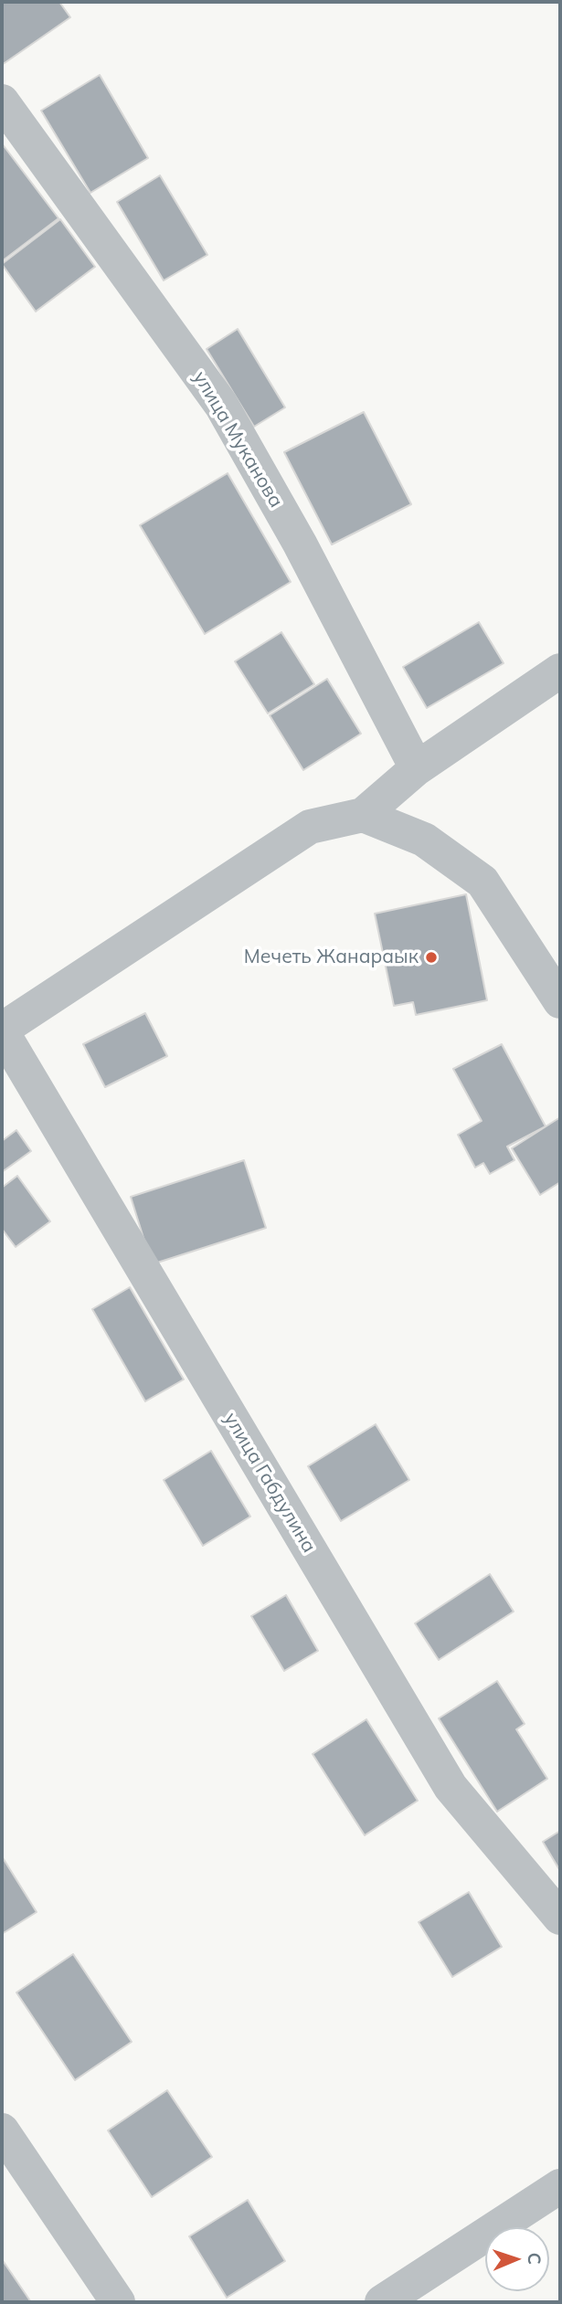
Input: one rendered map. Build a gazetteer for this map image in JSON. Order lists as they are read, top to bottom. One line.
{"streets":{"street":["улица Муканова","улица Габдулина"]},"places":["Мечеть Жанараык"],"north":"right"}
